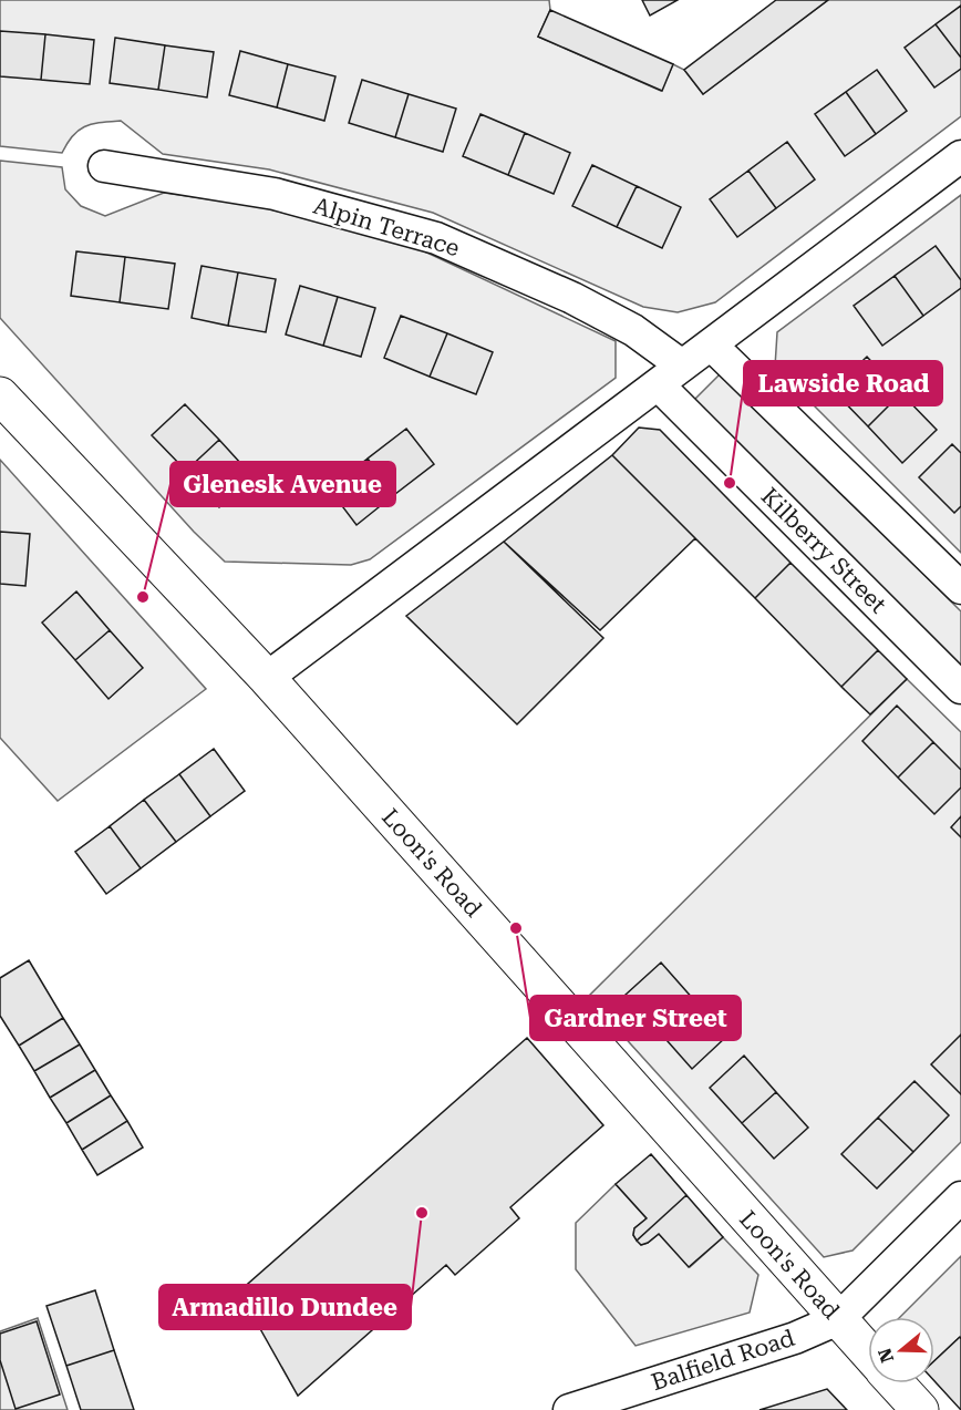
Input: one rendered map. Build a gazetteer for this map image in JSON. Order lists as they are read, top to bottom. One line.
{"streets":{"street":["Alpin Terrace","Kilberry Street","Loon's Road","Balfield Road"]},"crossings":[["Loon's Road","Balfield Road"]],"places":["Lawside Road","Glenesk Avenue","Gardner Street","Armadillo Dundee"],"north":"left"}
